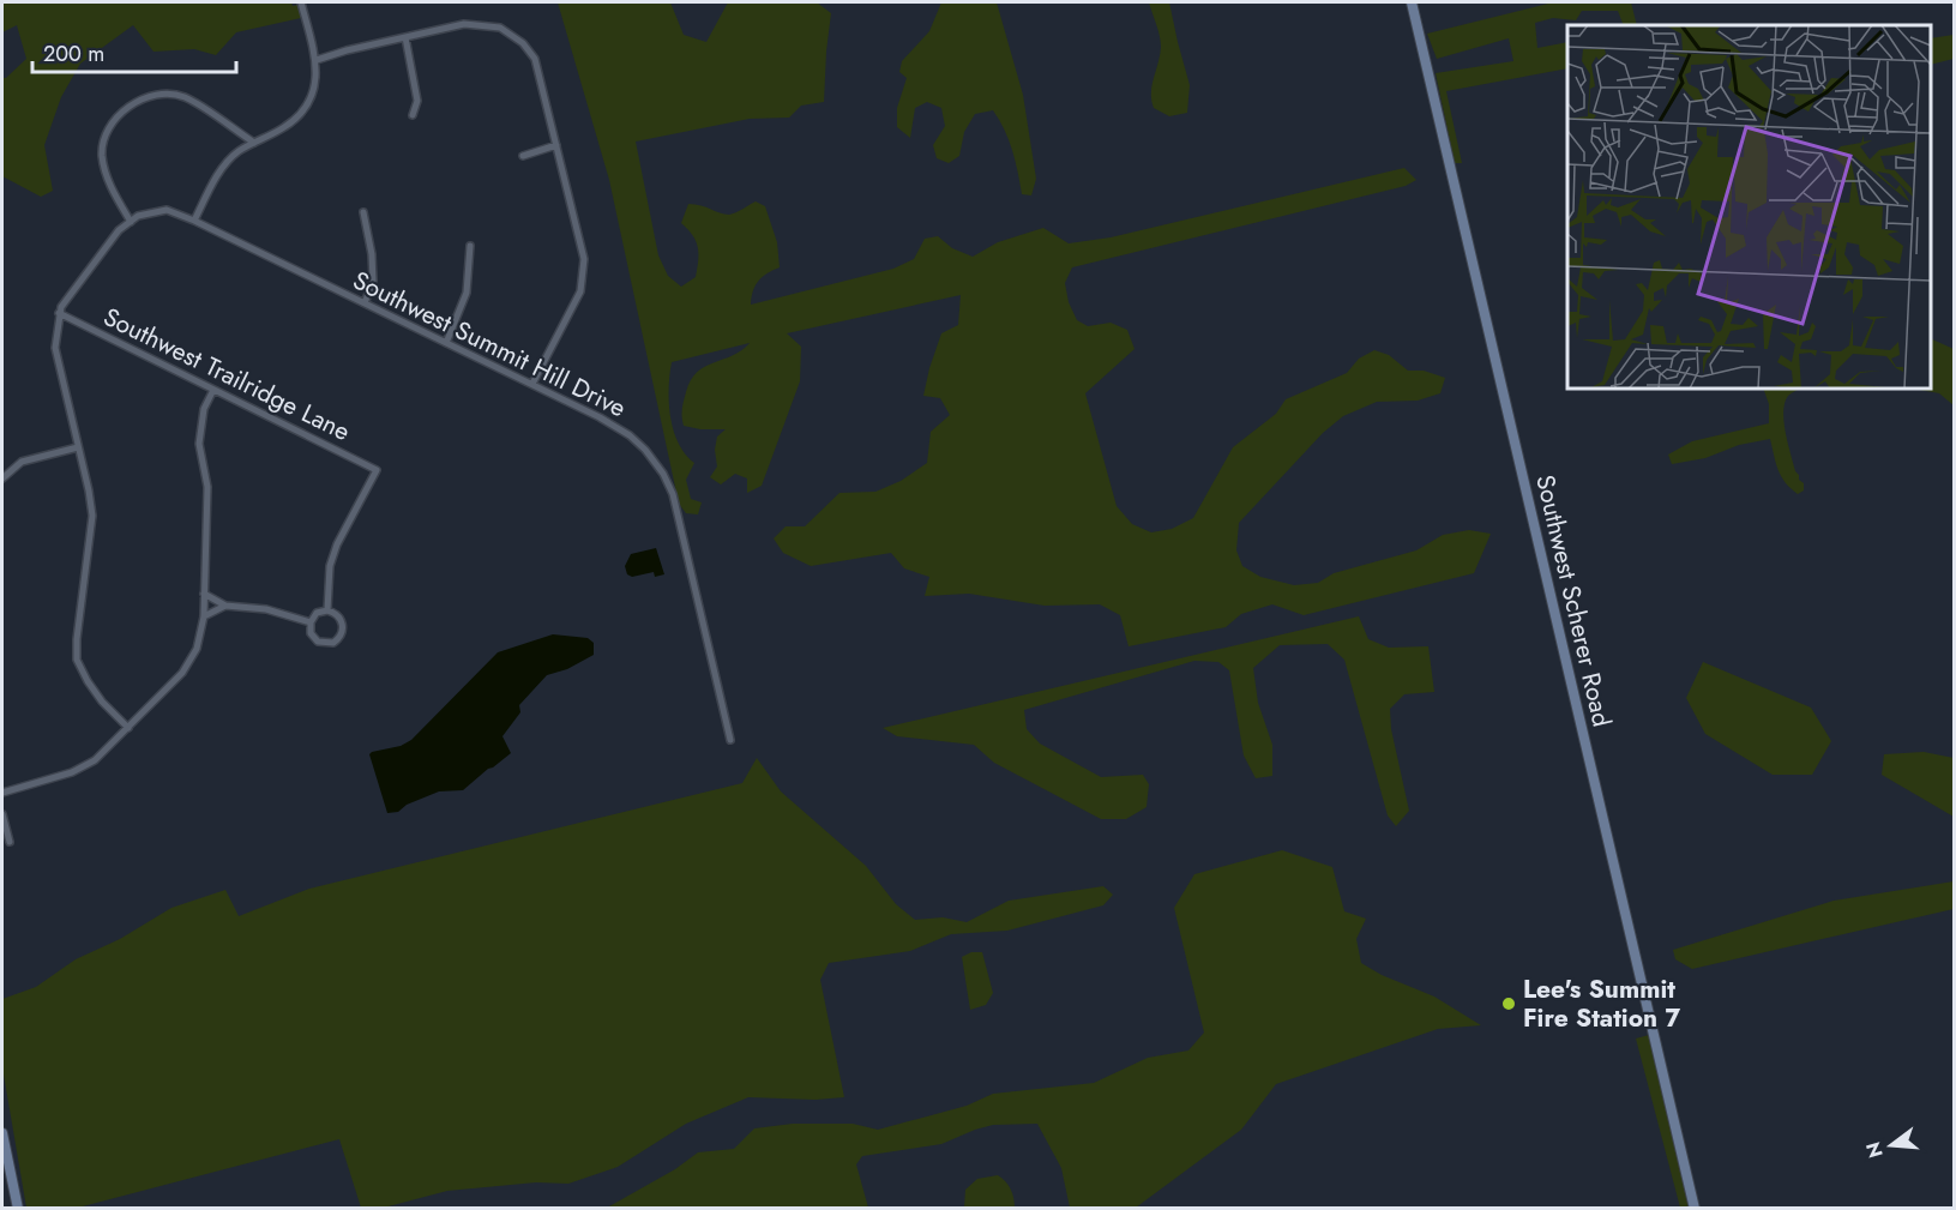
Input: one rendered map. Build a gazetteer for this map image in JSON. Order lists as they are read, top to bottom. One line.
{"streets":{"main road":["Southwest Scherer Road"],"street":["Southwest Summit Hill Drive","Southwest Trailridge Lane"]},"places":["Lee's Summit Fire Station 7"],"scale_bar":"200 m","north":"left"}
